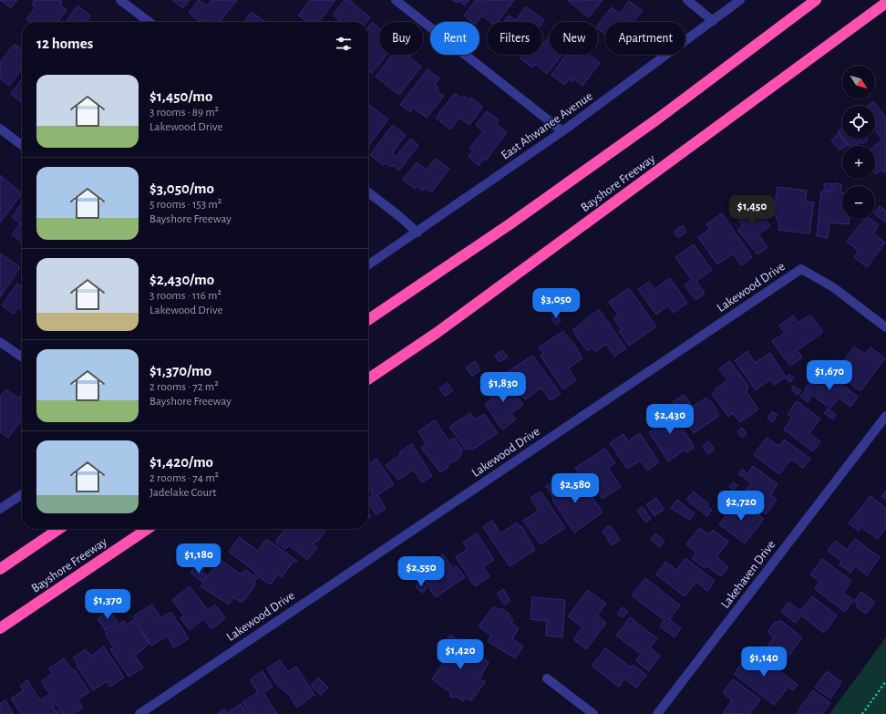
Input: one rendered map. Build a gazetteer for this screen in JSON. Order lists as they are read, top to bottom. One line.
{"streets":{"highway":["Bayshore Freeway"],"street":["East Ahwanee Avenue","Lakewood Drive","Lakehaven Drive"]},"north":"bottom right","page":{"chip":["Buy","Rent","Filters","New","Apartment"],"heading":"12 homes","map_buttons":["+","−"],"list":[{"name":"$1,450/mo","note":"3 rooms · 89 m² · Lakewood Drive"},{"name":"$3,050/mo","note":"5 rooms · 153 m² · Bayshore Freeway"},{"name":"$2,430/mo","note":"3 rooms · 116 m² · Lakewood Drive"},{"name":"$1,370/mo","note":"2 rooms · 72 m² · Bayshore Freeway"},{"name":"$1,420/mo","note":"2 rooms · 74 m² · Jadelake Court"}],"price":["$1,450","$3,050","$1,670","$1,830","$2,430","$2,580","$2,720","$1,180","$2,550","$1,370","$1,420","$1,140"]}}
